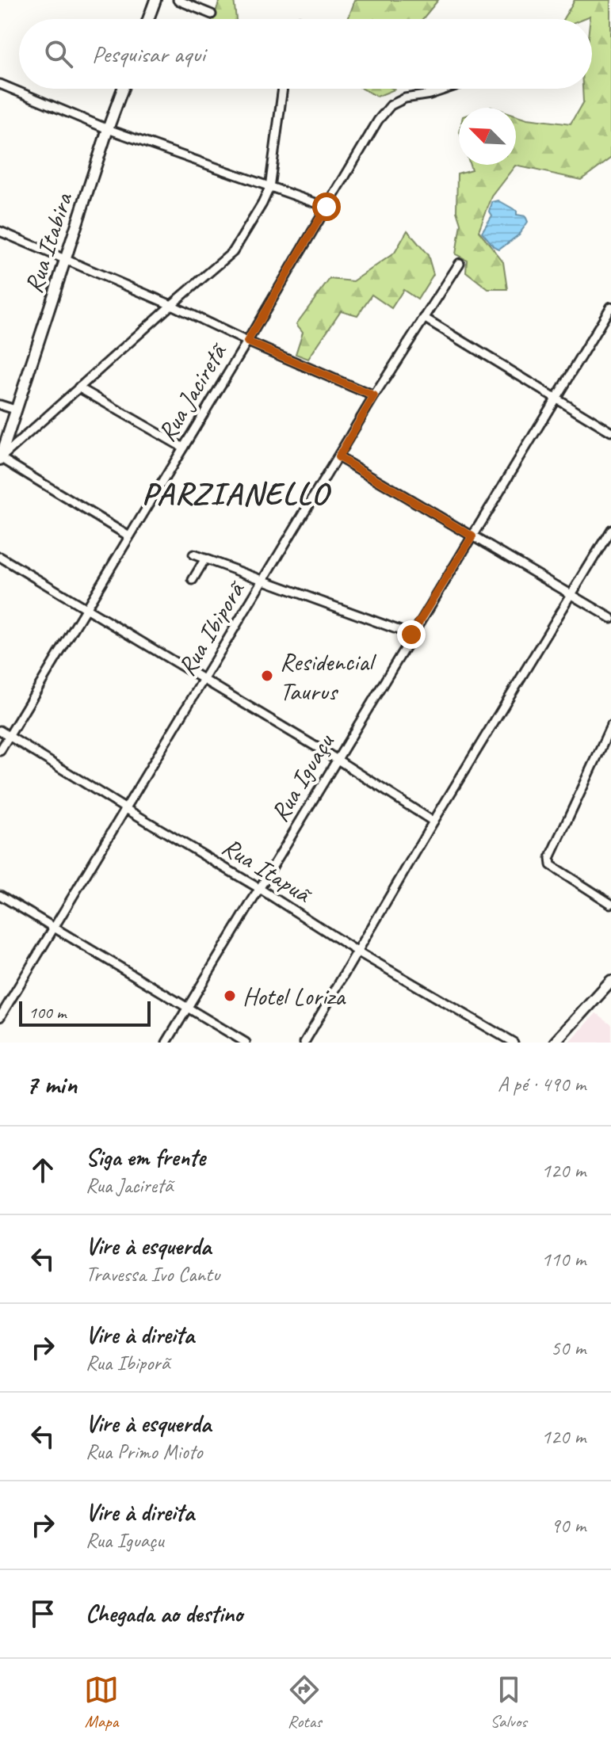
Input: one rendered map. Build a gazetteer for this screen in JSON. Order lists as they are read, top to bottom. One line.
{"streets":{"street":["Rua Itabira","Rua Jaciretã","Rua Ibiporã","Rua Iguaçu","Rua Itapuã"]},"crossings":[["Rua Jaciretã","Rua Itapuã"],["Rua Ibiporã","Rua Itapuã"],["Rua Iguaçu","Rua Itapuã"]],"districts":["PARZIANELLO"],"places":["Residencial Taurus","Hotel Loriza"],"scale_bar":"100 m","north":"top left","page":{"search":"Pesquisar aqui","scale":"100 m","heading":["7 min","A pé · 490 m"],"list":[["Siga em frente","Rua Jaciretã","120 m"],["Vire à esquerda","Travessa Ivo Cantu","110 m"],["Vire à direita","Rua Ibiporã","50 m"],["Vire à esquerda","Rua Primo Mioto","120 m"],["Vire à direita","Rua Iguaçu","90 m"],"Chegada ao destino"],"nav":["Mapa","Rotas","Salvos"]}}
